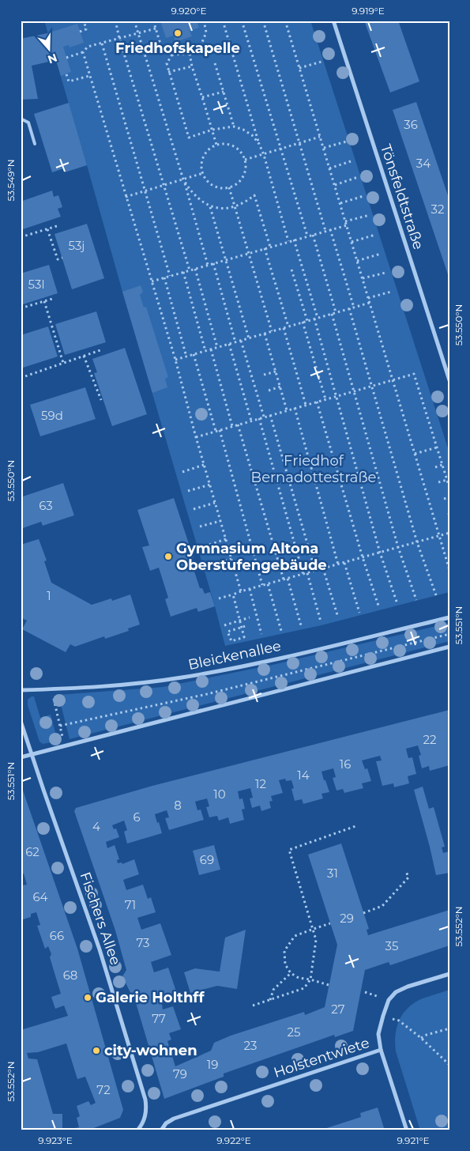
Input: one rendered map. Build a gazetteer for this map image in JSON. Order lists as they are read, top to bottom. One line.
{"streets":{"street":["Tönsfeldtstraße","Bleickenallee","Fischers Allee","Holstentwiete"]},"parks":["Friedhof Bernadottestraße"],"places":["Friedhofskapelle","Gymnasium Altona Oberstufengebäude","Galerie Holthff","city-wohnen"],"house_numbers":["36","34","32","53j","53l","59d","63","1","22","16","14","12","10","8","6","4","62","69","31","64","71","29","66","73","35","68","27","77","25","23","19","79","72"],"north":"bottom","coordinates":["9.920°E","9.919°E","53.549°N","53.550°N","53.551°N","53.552°N","9.923°E","9.922°E","9.921°E"]}
